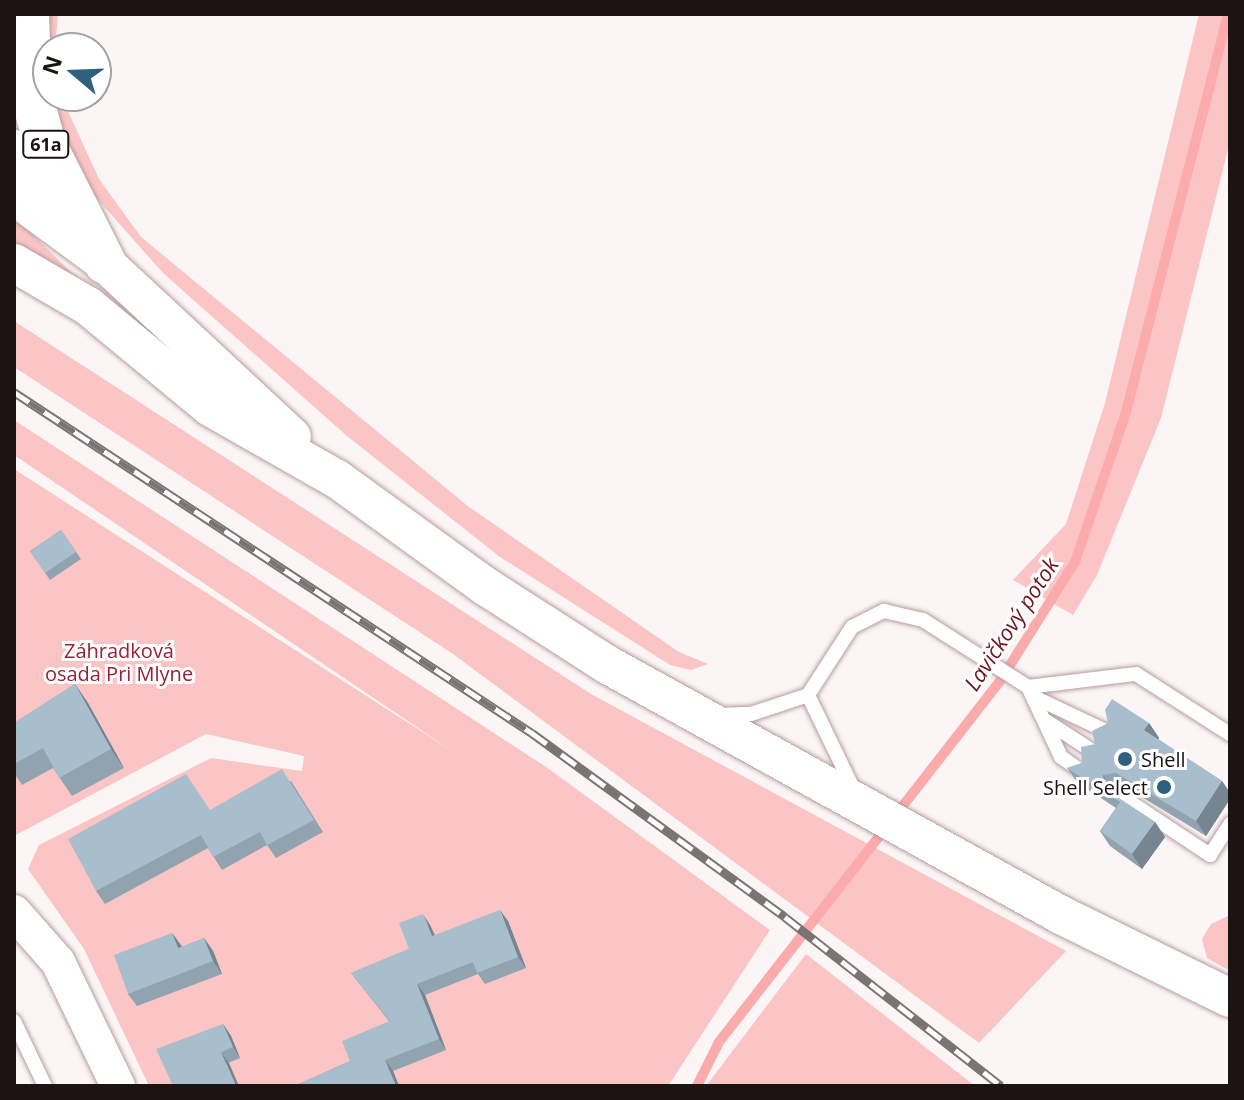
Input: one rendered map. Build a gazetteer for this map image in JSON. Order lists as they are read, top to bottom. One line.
{"streets":{"main road":["61a"]},"water":["Lavičkový potok"],"parks":["Záhradková osada Pri Mlyne"],"places":["Shell","Shell Select"],"north":"left"}
